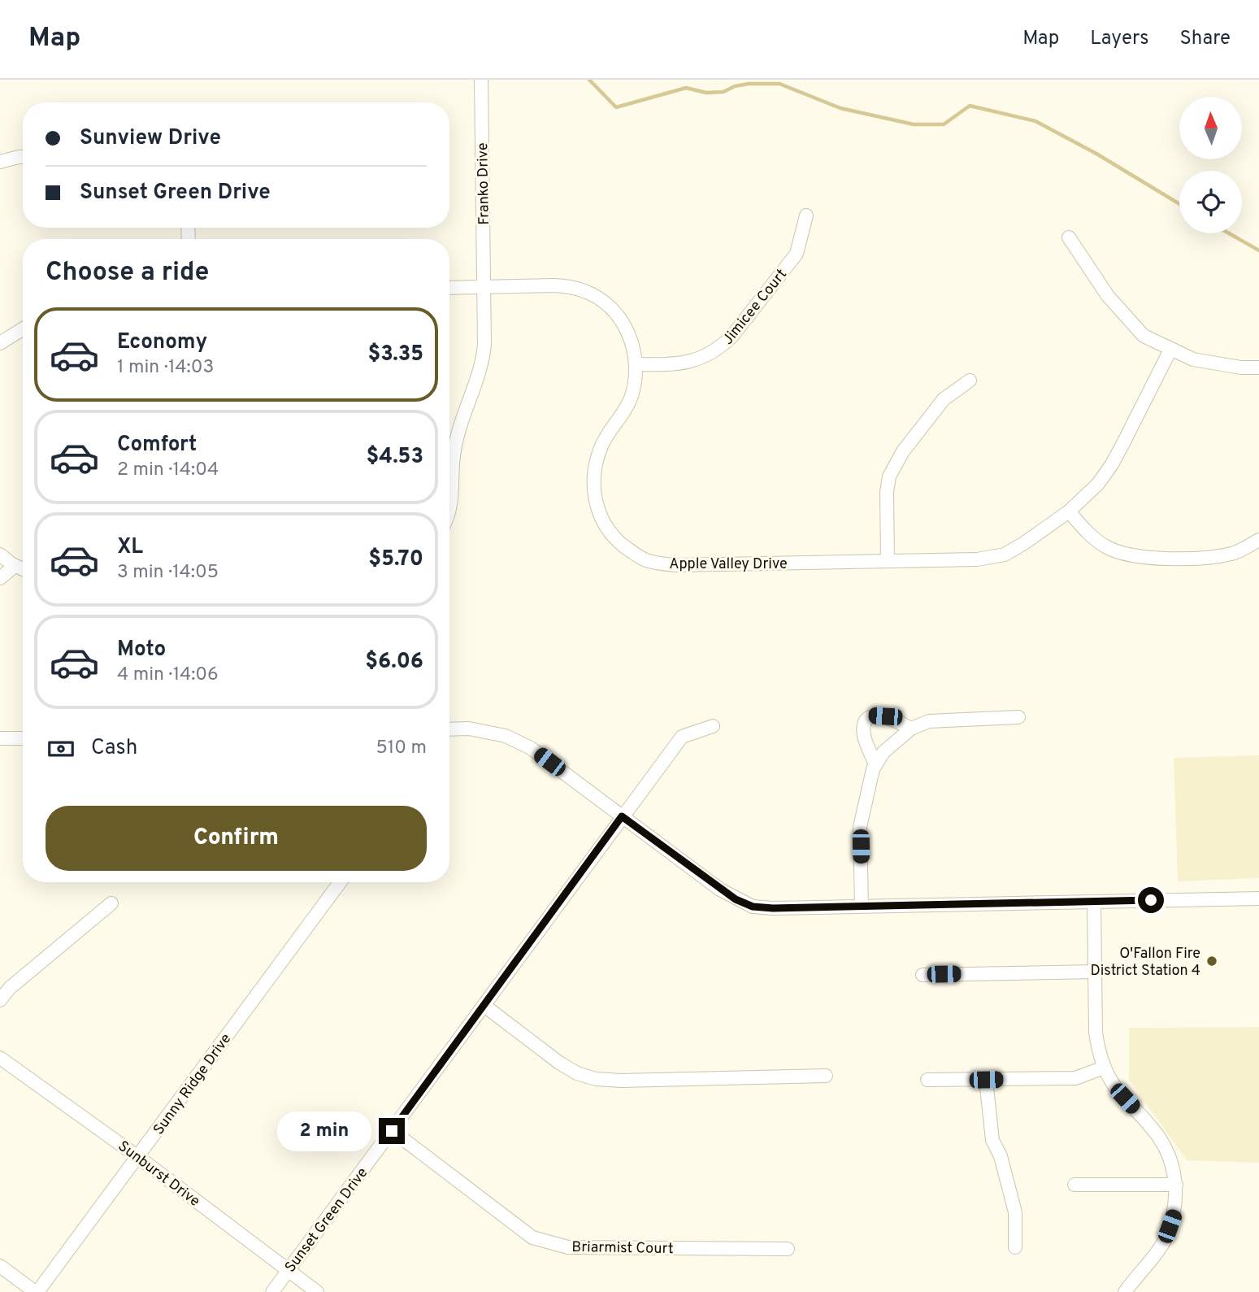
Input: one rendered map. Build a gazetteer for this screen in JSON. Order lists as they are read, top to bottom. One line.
{"streets":{"street":["Franko Drive","Jimicee Court","Apple Valley Drive","Sunny Ridge Drive","Sunburst Drive","Sunset Green Drive","Briarmist Court"]},"crossings":[["Franko Drive","Apple Valley Drive"],["Jimicee Court","Apple Valley Drive"],["Sunny Ridge Drive","Sunburst Drive"],["Sunburst Drive","Sunset Green Drive"],["Sunset Green Drive","Briarmist Court"]],"places":["O'Fallon Fire District Station 4"],"north":"top","page":{"header":"Map","nav":["Map","Layers","Share"],"banner":["Sunview Drive","Sunset Green Drive"],"heading":"Choose a ride","list":[{"name":"Economy","note":"1 min · 14:03","value":"$3.35"},{"name":"Comfort","note":"2 min · 14:04","value":"$4.53"},{"name":"XL","note":"3 min · 14:05","value":"$5.70"},{"name":"Moto","note":"4 min · 14:06","value":"$6.06"}],"pay":["Cash","510 m"],"buttons":"Confirm","bubble":"2 min"}}
